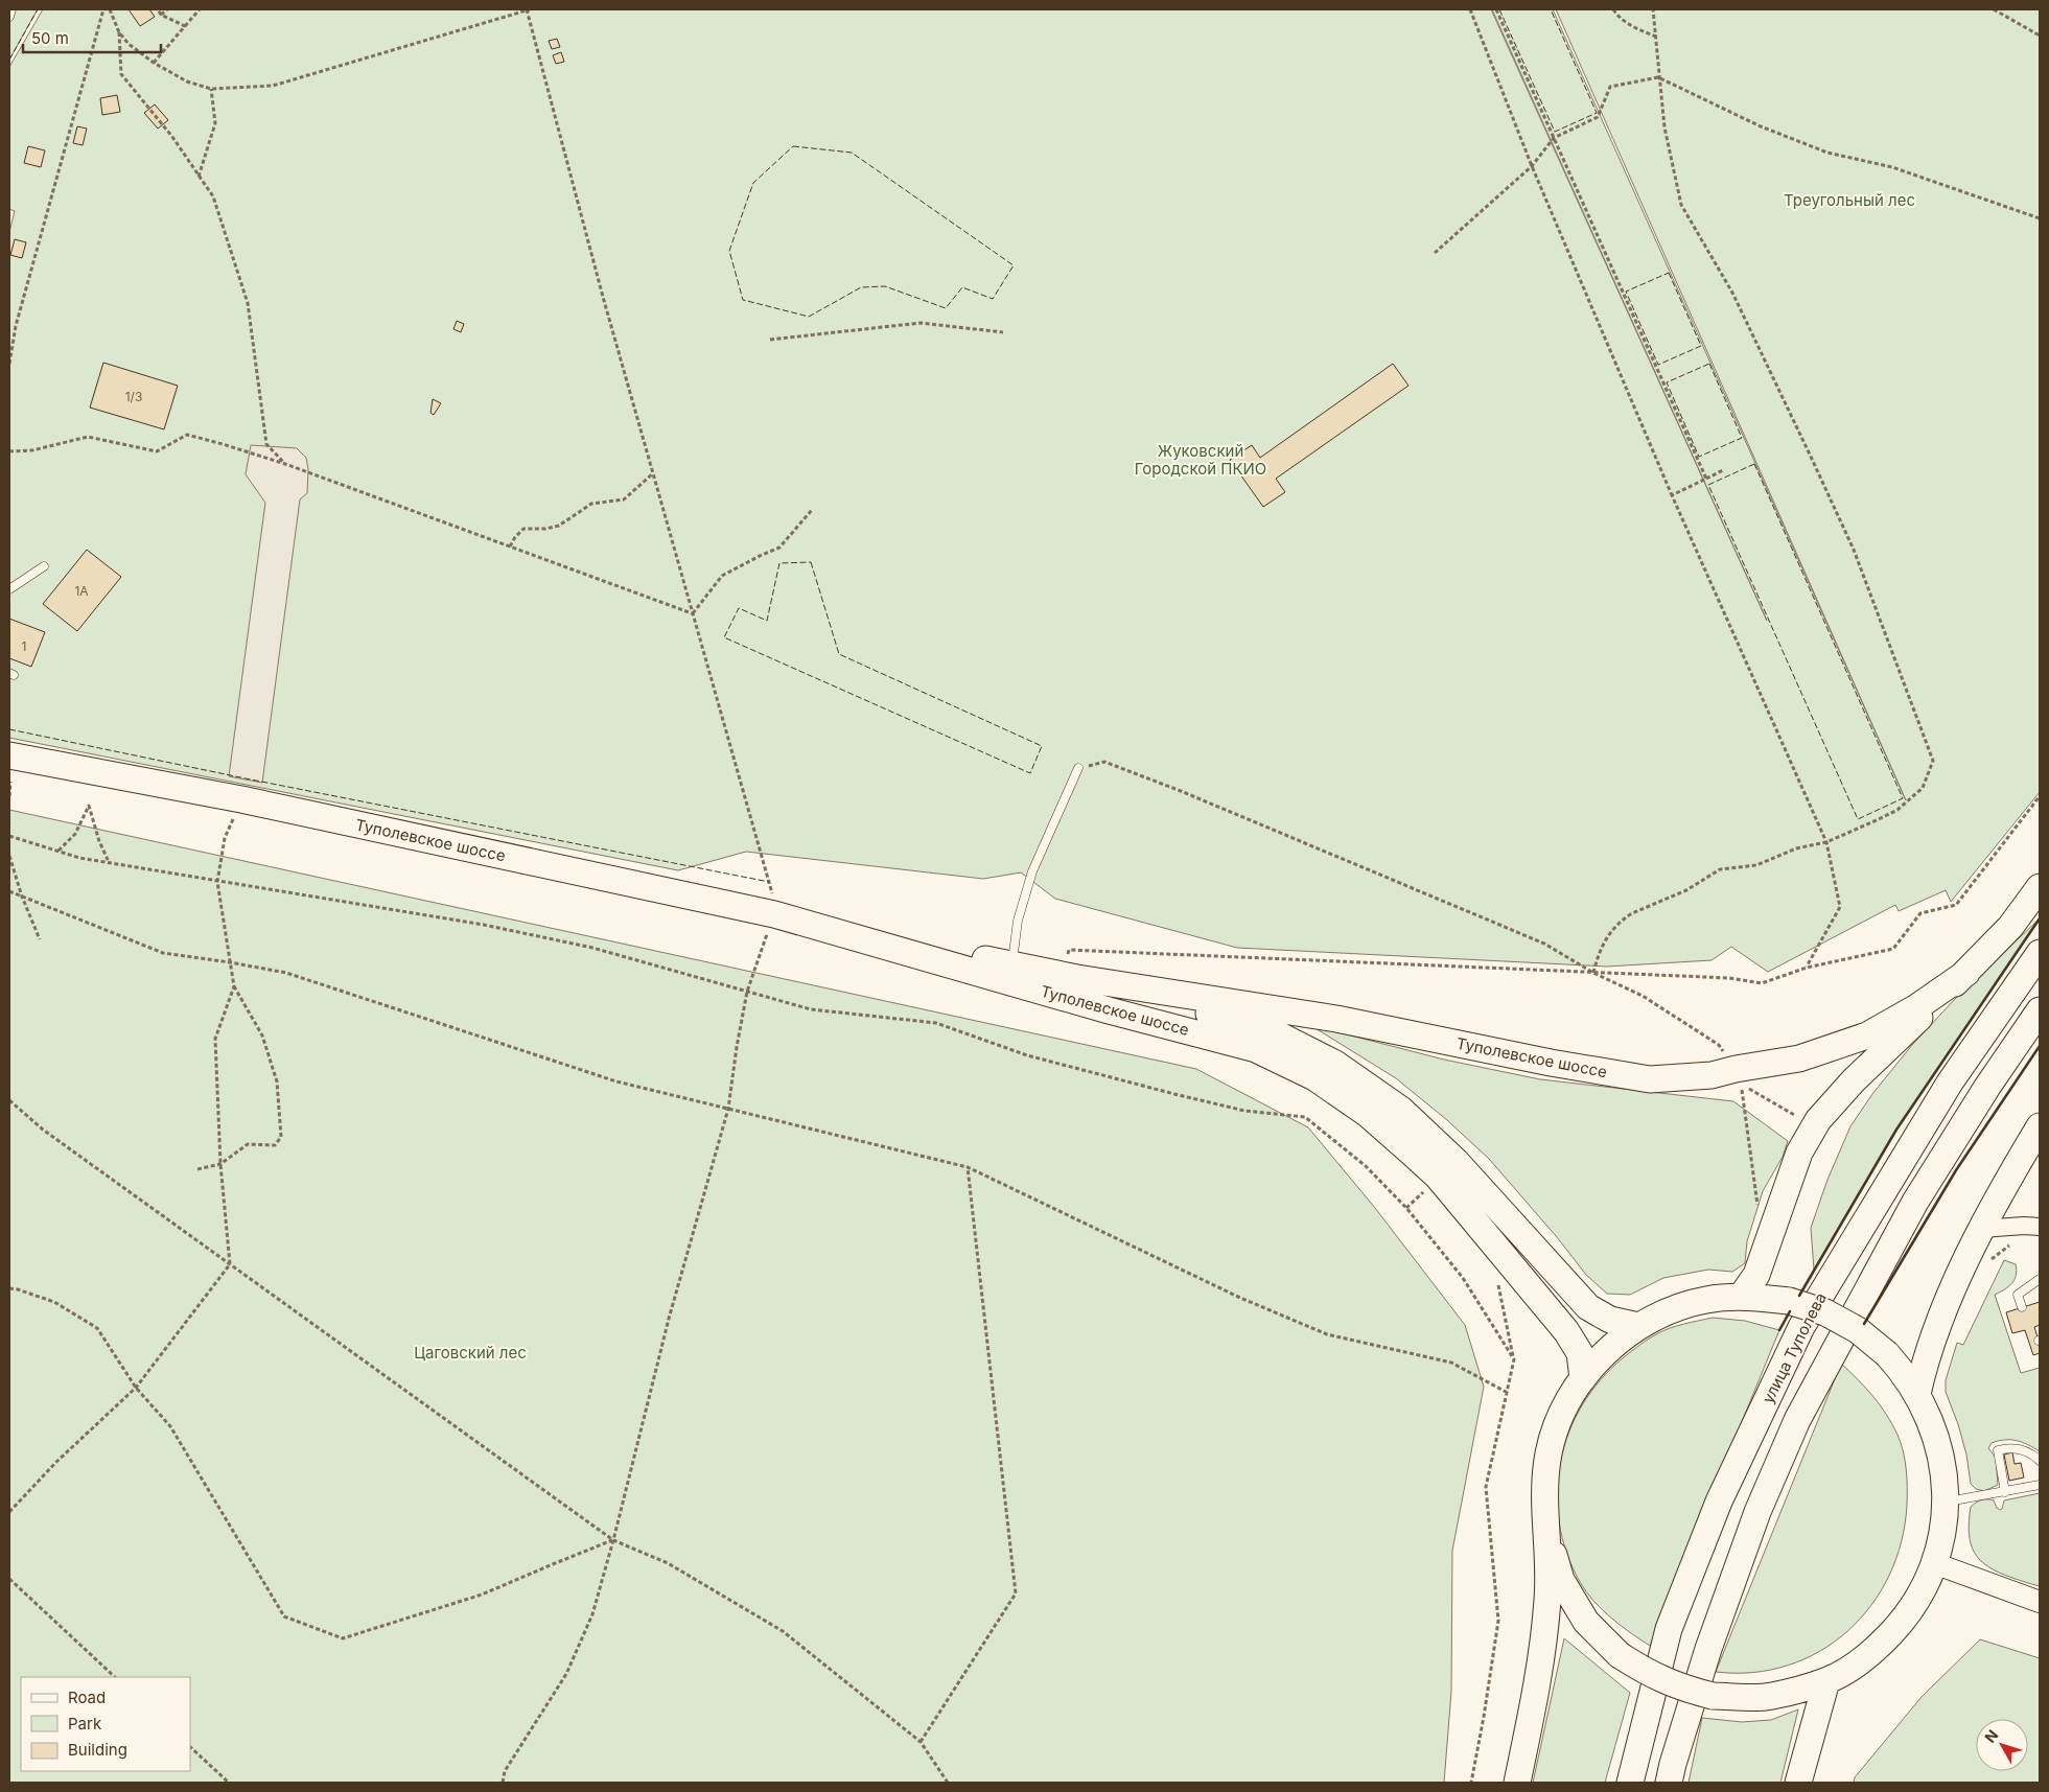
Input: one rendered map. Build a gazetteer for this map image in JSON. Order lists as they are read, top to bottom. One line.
{"streets":{"main road":["Туполевское шоссе","улица Туполева"]},"parks":["Треугольный лес","Жуковский Городской ПКИО","Цаговский лес"],"house_numbers":["1/3","1А","1"],"legend":["Road","Park","Building"],"scale_bar":"50 m","north":"top left"}
